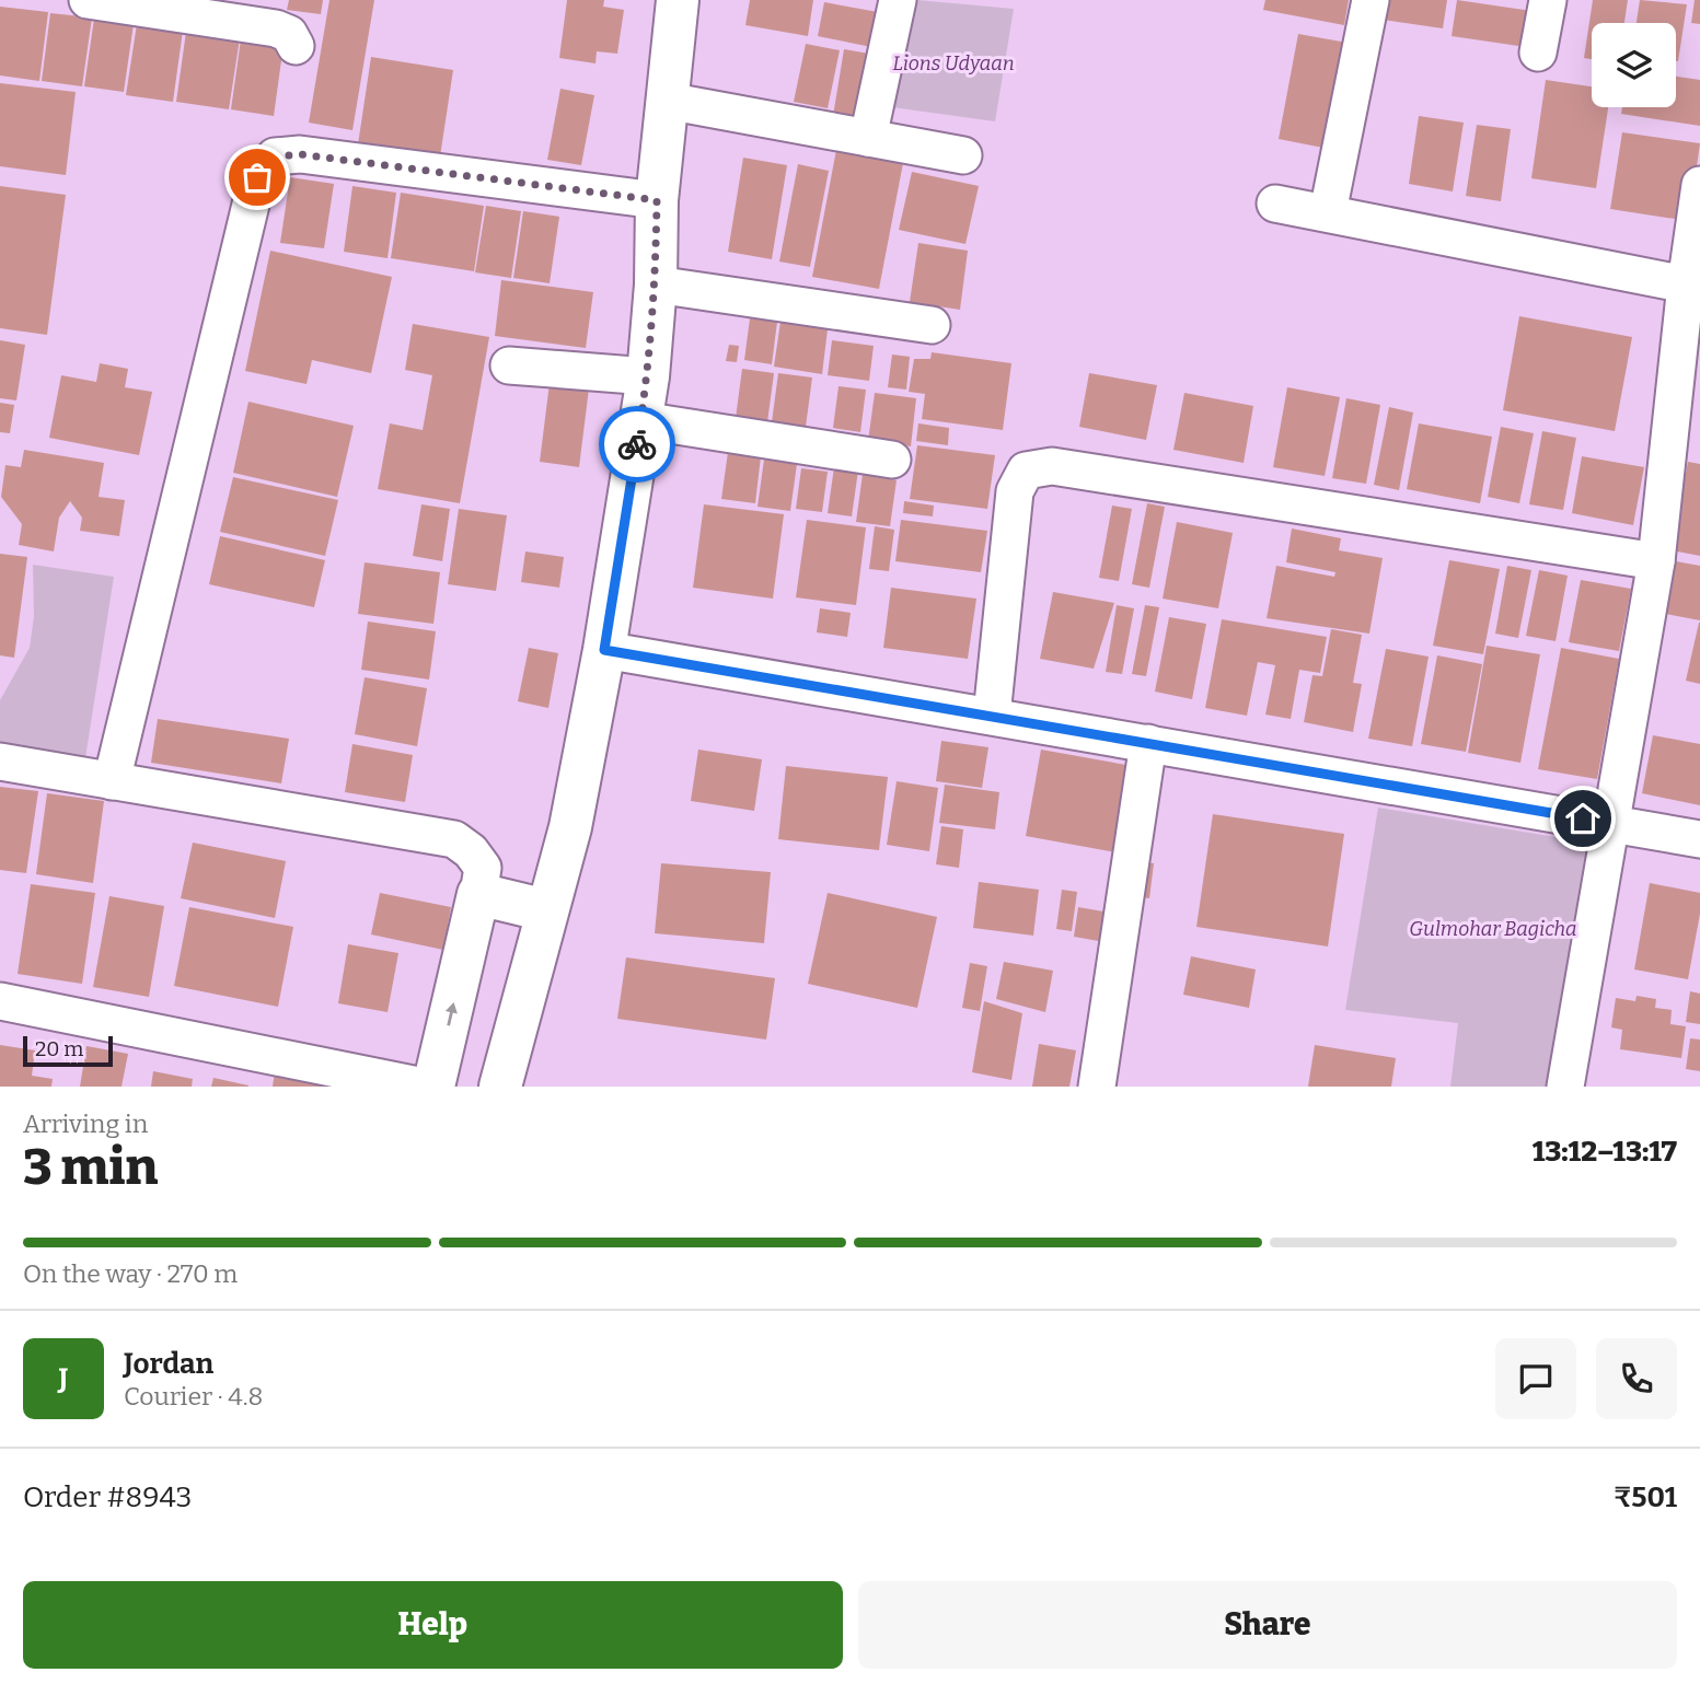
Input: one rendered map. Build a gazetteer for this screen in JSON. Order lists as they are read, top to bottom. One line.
{"parks":["Lions Udyaan","Gulmohar Bagicha"],"scale_bar":"20 m","page":{"scale":"20 m","heading":["3 min","Arriving in","13:12–13:17"],"panel":["Jordan","Courier · 4.8","Order #8943","₹501"],"bar":"On the way · 270 m","round":"J","buttons":["Help","Share"]}}
